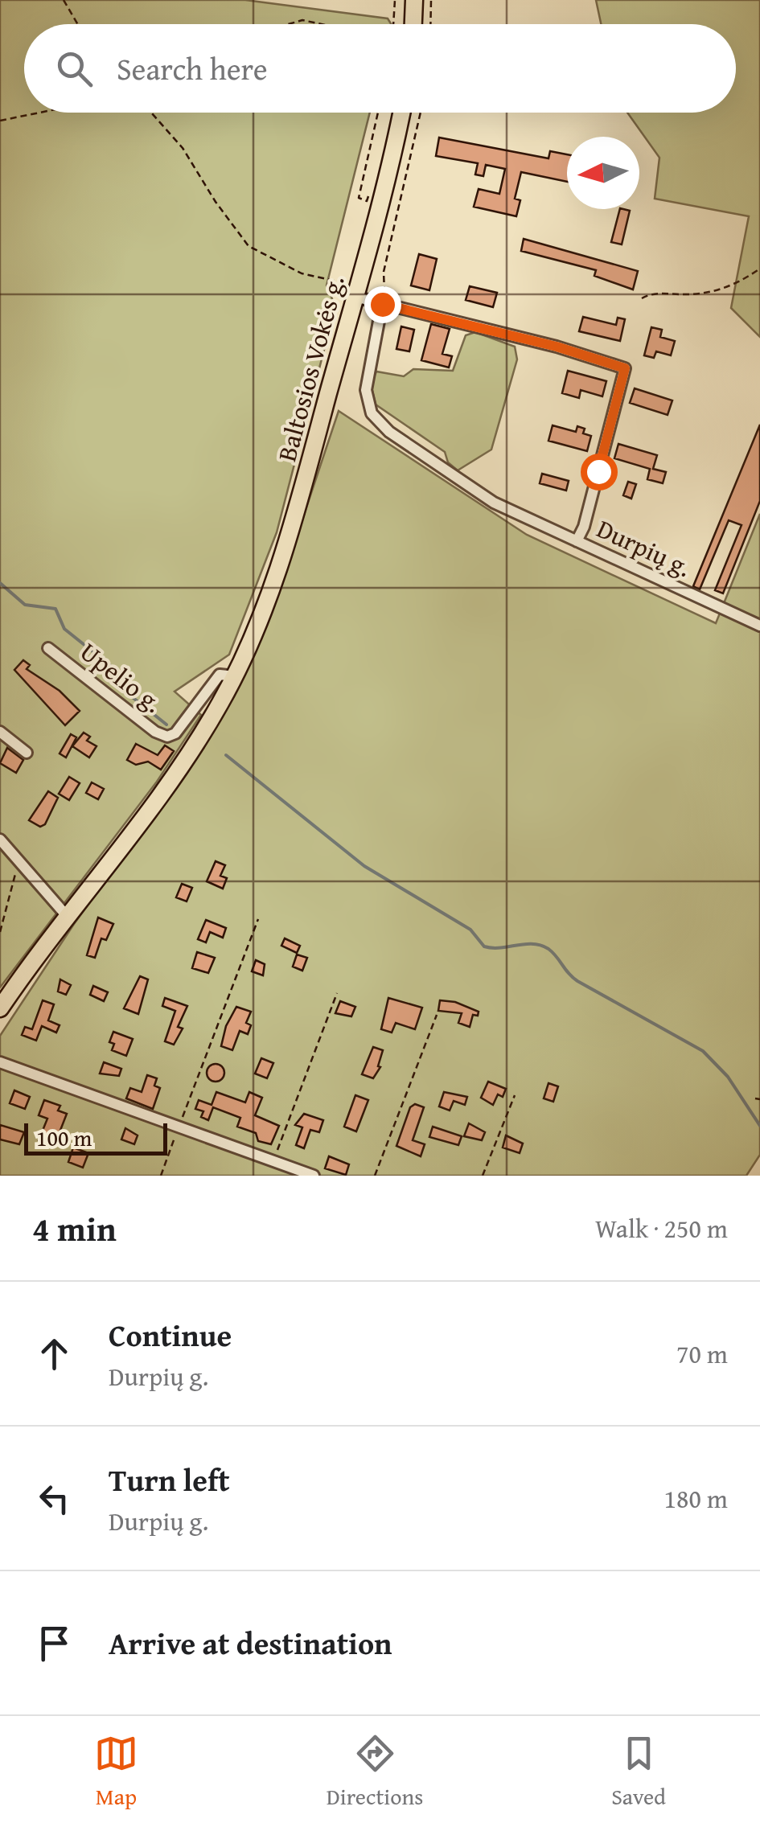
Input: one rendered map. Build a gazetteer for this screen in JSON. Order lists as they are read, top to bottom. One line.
{"streets":{"main road":["Baltosios Vokės g."],"street":["Durpių g.","Upelio g."]},"crossings":[["Baltosios Vokės g.","Durpių g."],["Baltosios Vokės g.","Upelio g."]],"scale_bar":"100 m","north":"left","page":{"search":"Search here","scale":"100 m","heading":["4 min","Walk · 250 m"],"list":[["Continue","Durpių g.","70 m"],["Turn left","Durpių g.","180 m"],"Arrive at destination"],"nav":["Map","Directions","Saved"]}}
